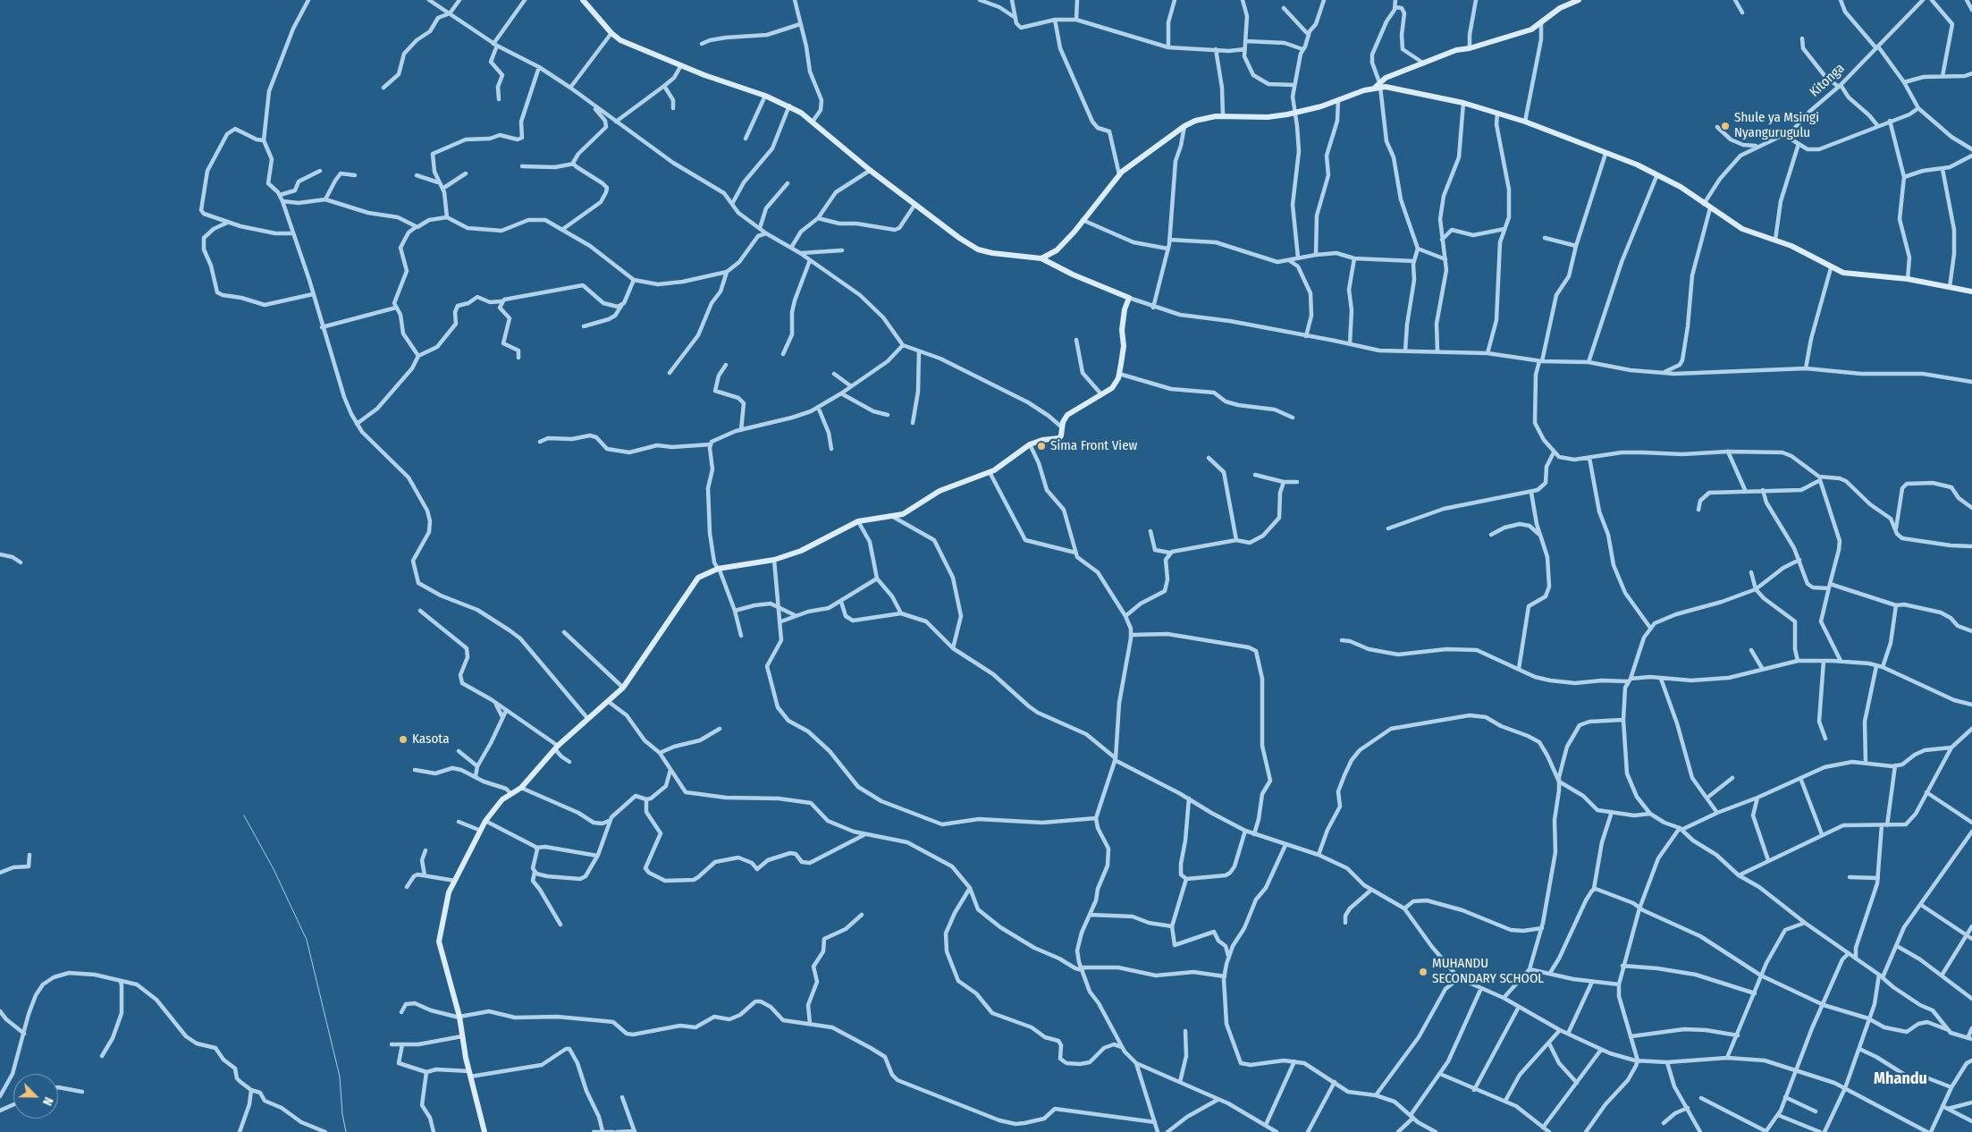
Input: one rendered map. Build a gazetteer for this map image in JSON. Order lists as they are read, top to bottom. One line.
{"streets":{"street":["Kitonga"]},"districts":["Mhandu"],"places":["Shule ya Msingi Nyangurugulu","Sima Front View","Kasota","MUHANDU SECONDARY SCHOOL"],"north":"bottom right"}
